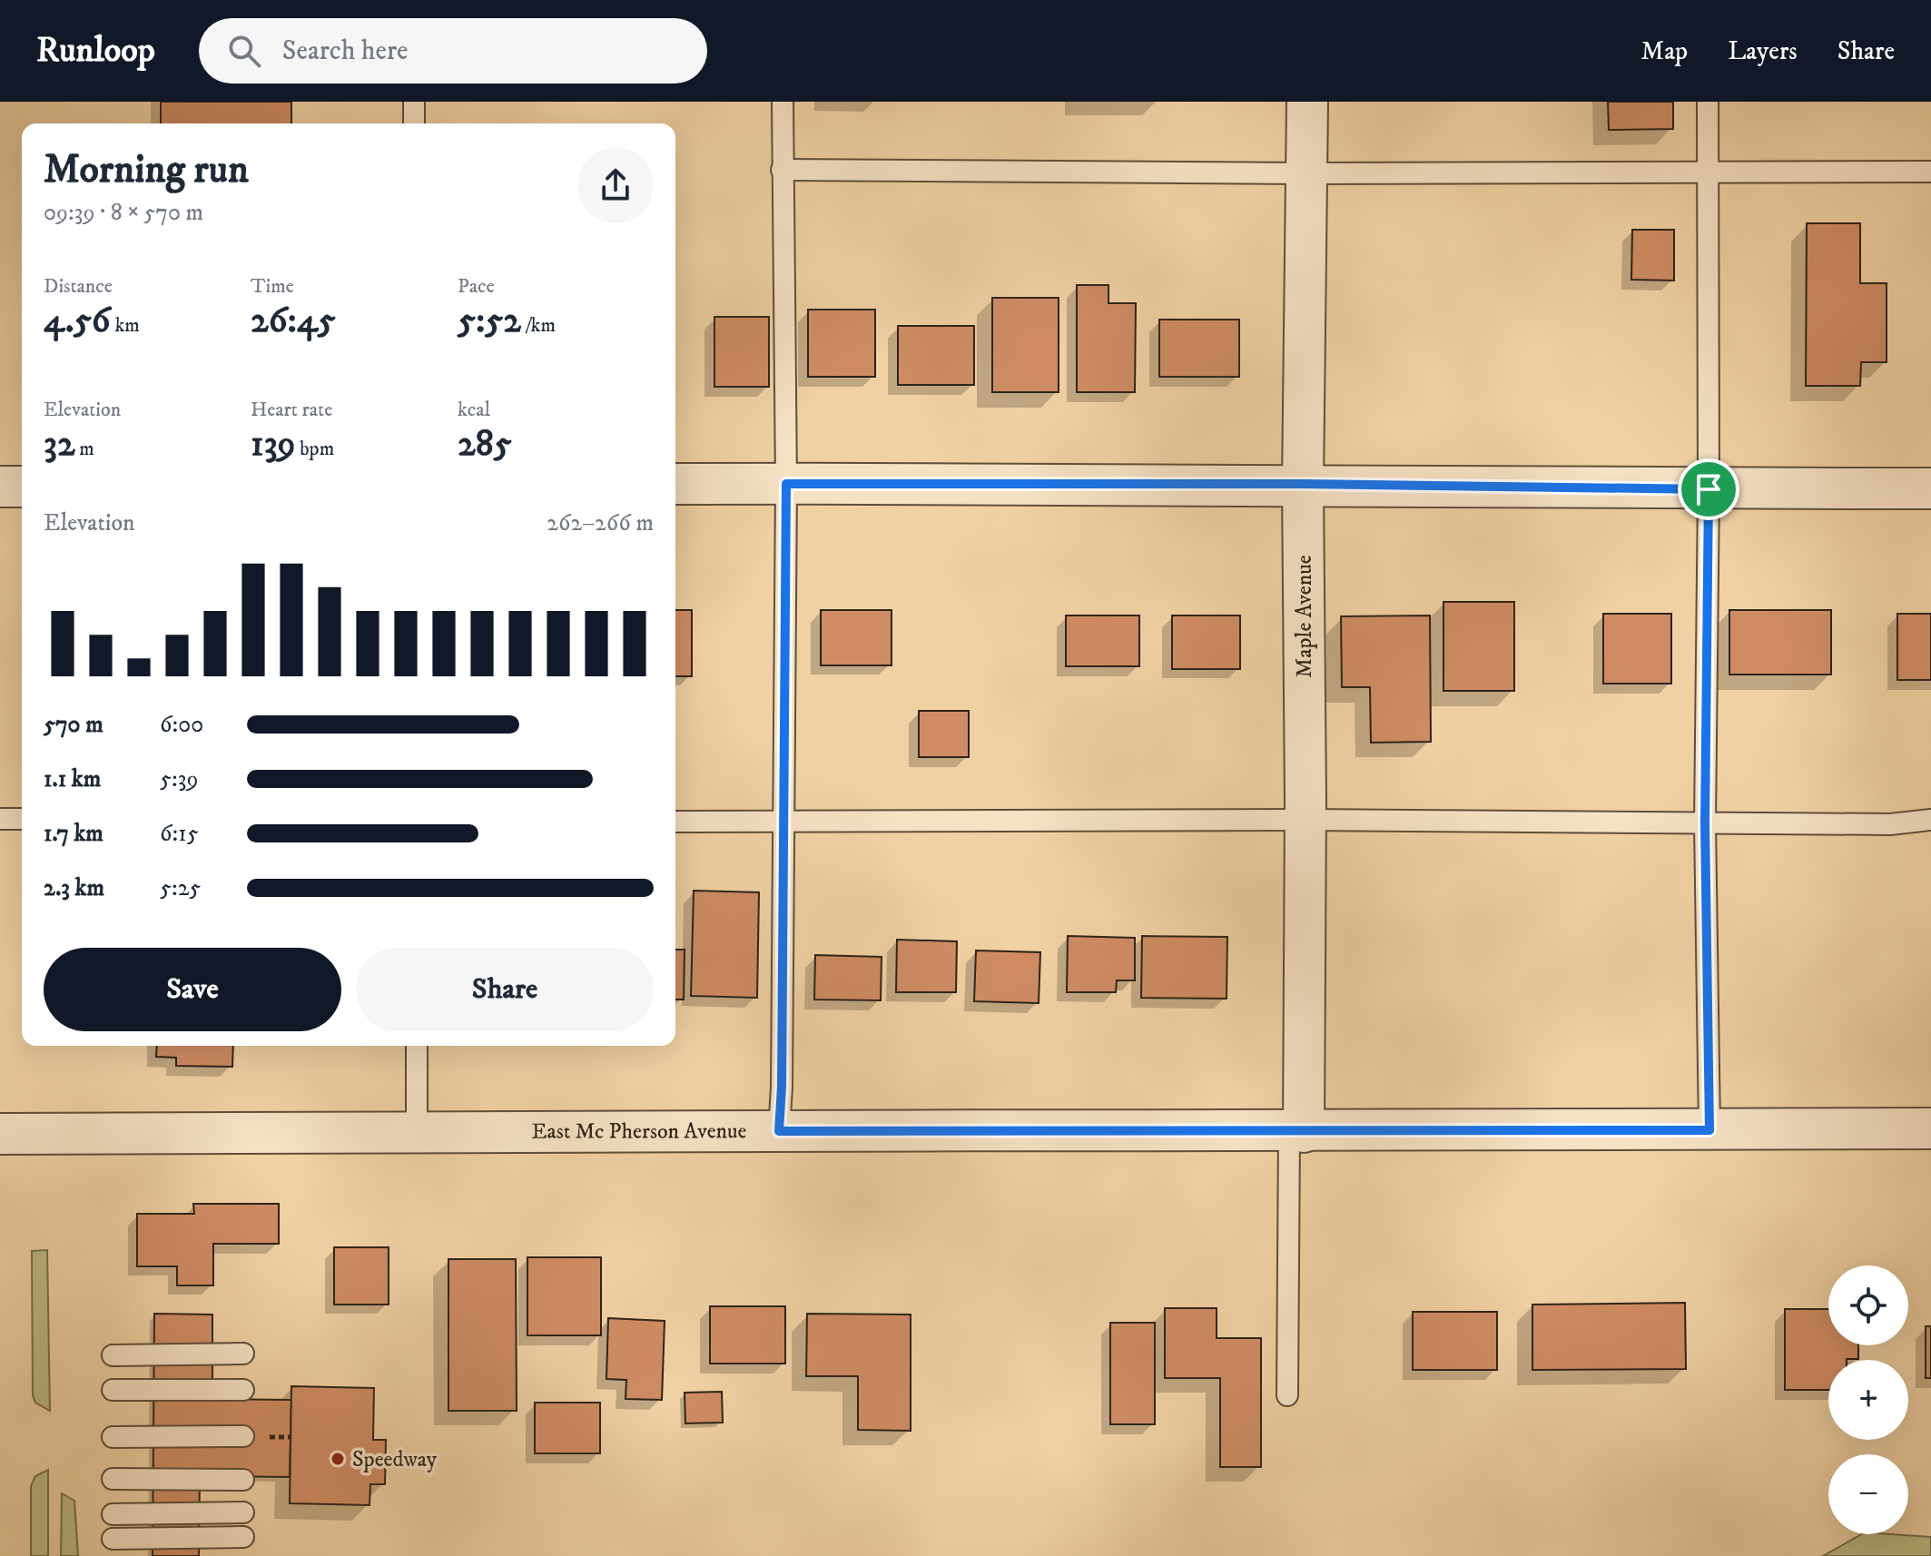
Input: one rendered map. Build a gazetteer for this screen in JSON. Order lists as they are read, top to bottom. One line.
{"streets":{"street":["Maple Avenue","East Mc Pherson Avenue"]},"crossings":[["Maple Avenue","East Mc Pherson Avenue"]],"places":["Speedway"],"page":{"header":"Runloop","search":"Search here","nav":["Map","Layers","Share"],"heading":["Morning run","09:39 · 8 × 570 m"],"stats":[["Distance","4.56 km"],["Time","26:45"],["Pace","5:52 /km"],["Elevation","32 m"],["Heart rate","139 bpm"],["kcal","285"]],"chart":["Elevation","262–266 m"],"list":[{"name":"570 m","note":"6:00"},{"name":"1.1 km","note":"5:39"},{"name":"1.7 km","note":"6:15"},{"name":"2.3 km","note":"5:25"}],"buttons":["Save","Share"],"map_buttons":["+","−"]}}
